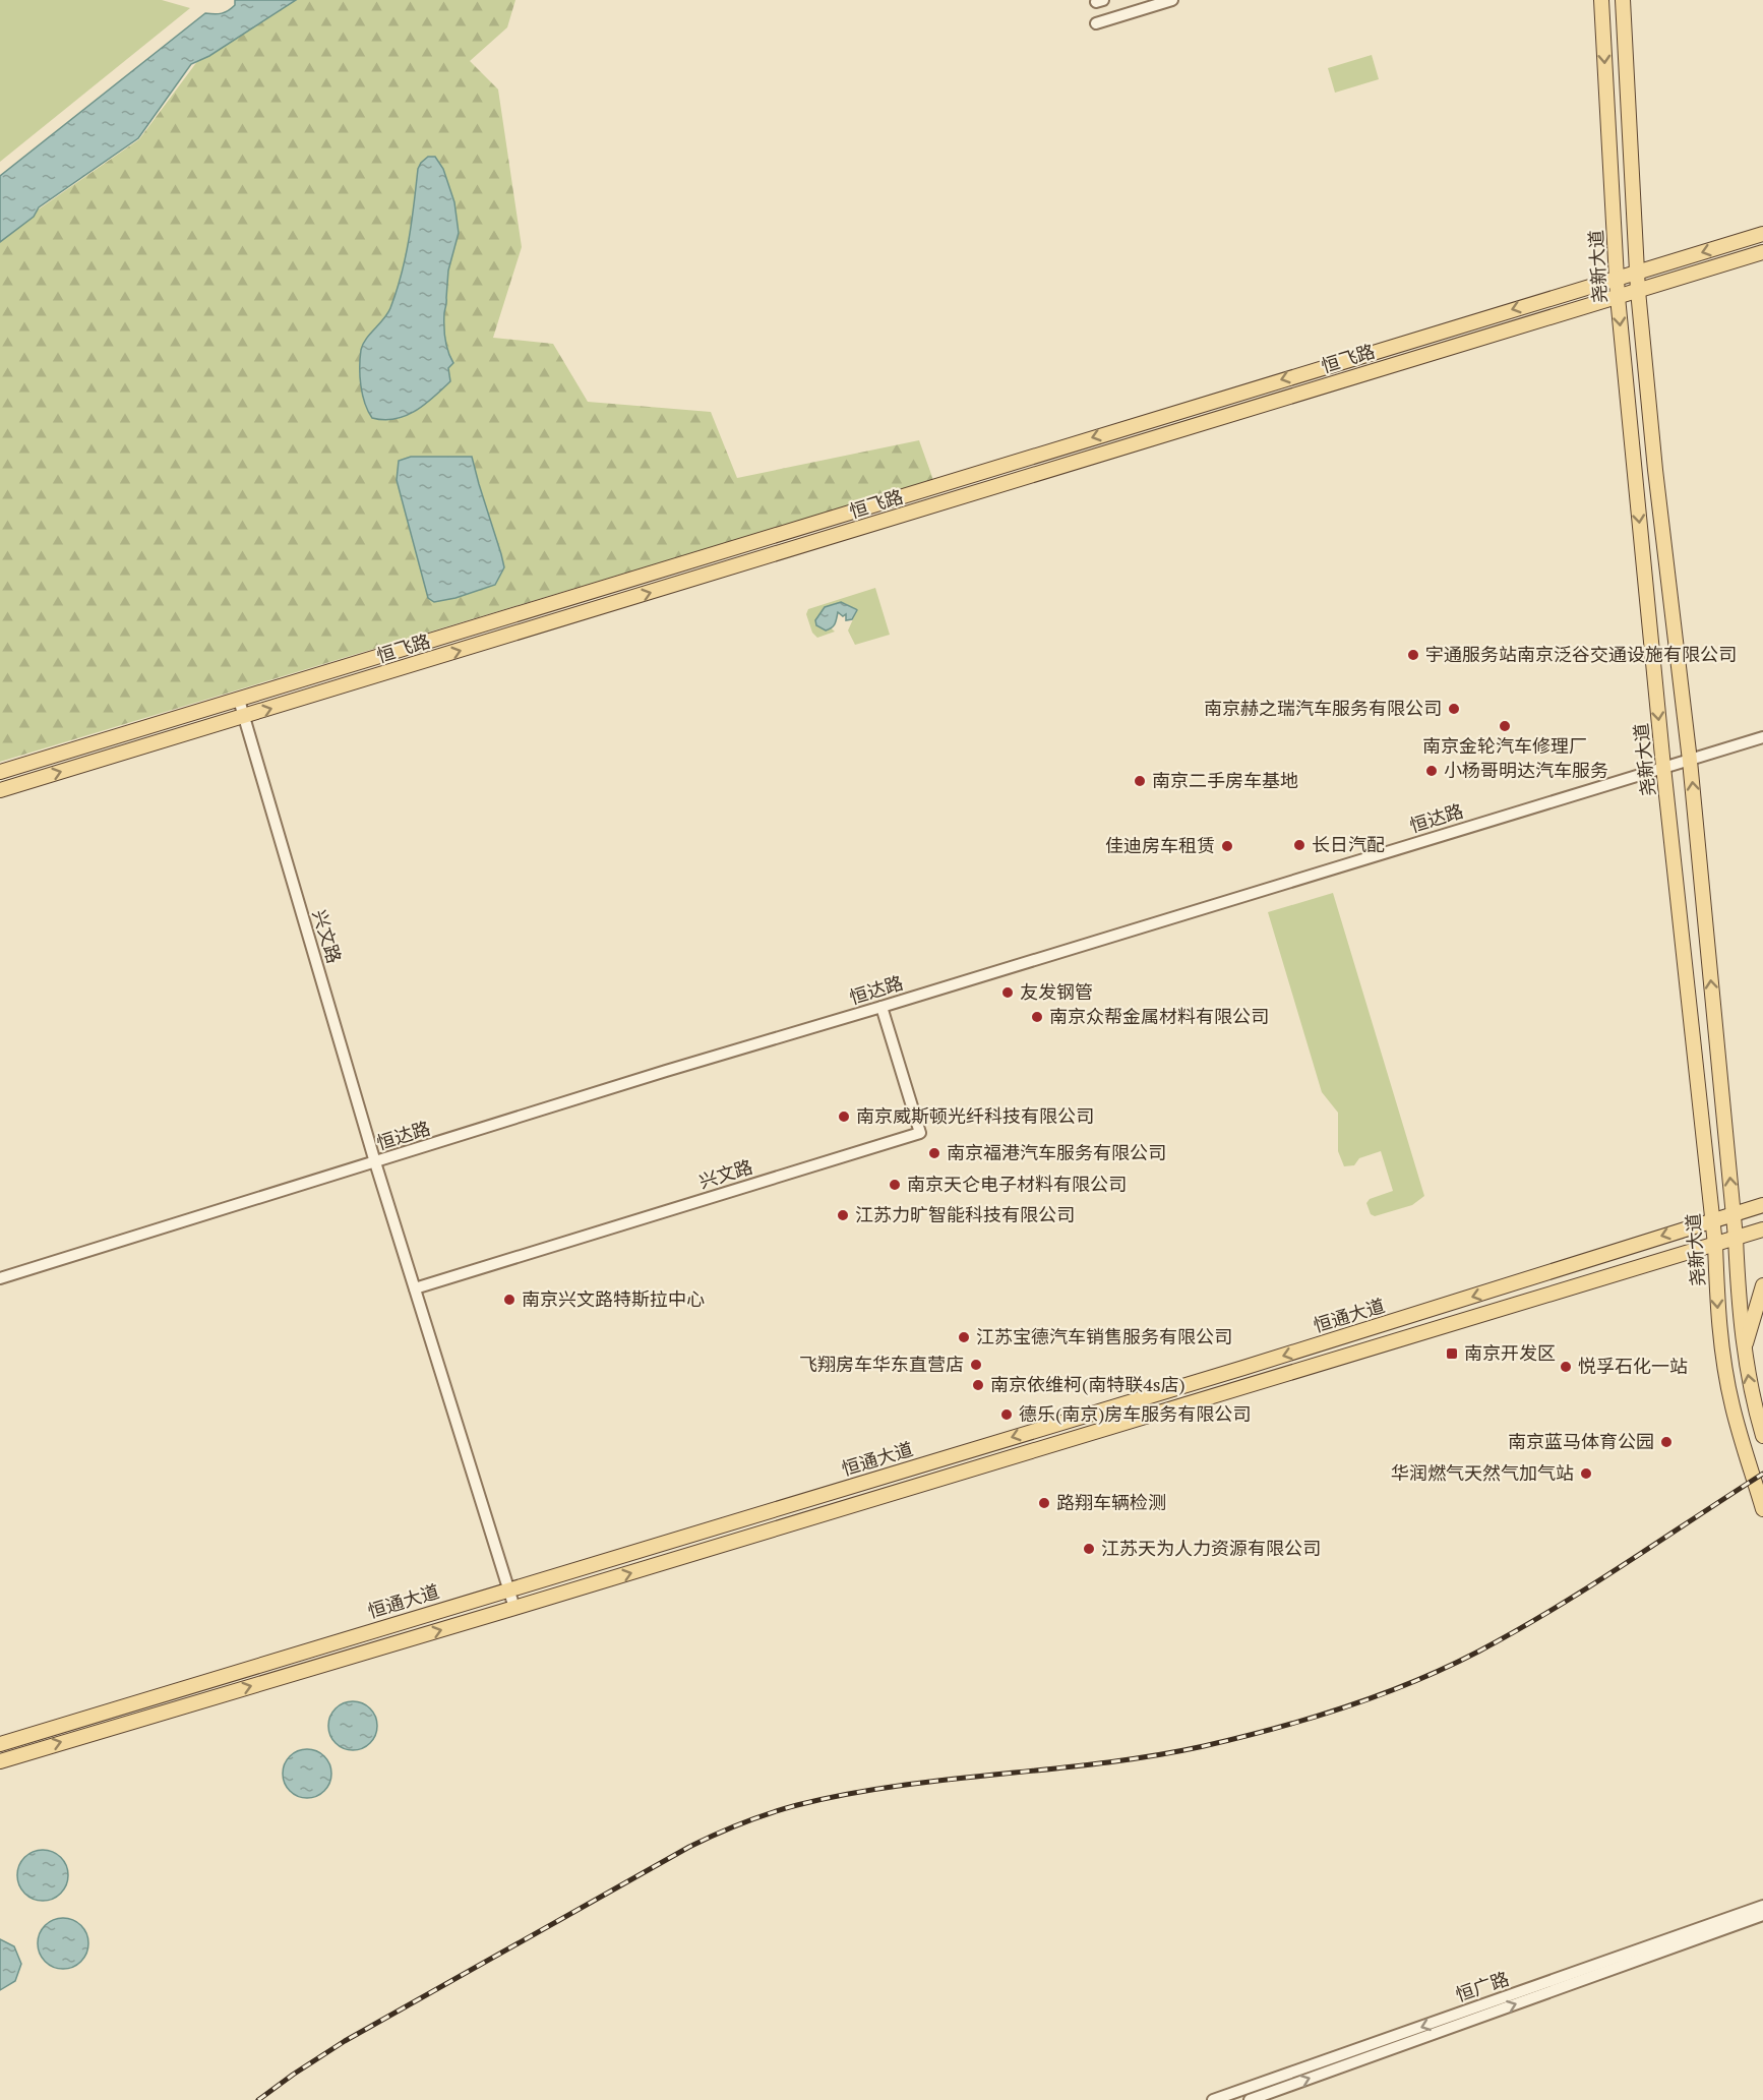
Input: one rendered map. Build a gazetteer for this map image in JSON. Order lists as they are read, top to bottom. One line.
{"streets":{"main road":["尧新大道","恒飞路","恒通大道"],"street":["恒达路","兴文路","恒广路"]},"crossings":[["尧新大道","恒飞路"],["尧新大道","恒达路"],["尧新大道","恒通大道"],["恒飞路","兴文路"],["恒达路","兴文路"],["兴文路","恒通大道"]],"places":{"other":["宇通服务站南京泛谷交通设施有限公司","南京赫之瑞汽车服务有限公司","南京金轮汽车修理厂","小杨哥明达汽车服务","南京二手房车基地","长日汽配","佳迪房车租赁","友发钢管","南京众帮金属材料有限公司","南京威斯顿光纤科技有限公司","南京福港汽车服务有限公司","南京天仑电子材料有限公司","江苏力旷智能科技有限公司","南京兴文路特斯拉中心","江苏宝德汽车销售服务有限公司","飞翔房车华东直营店","悦孚石化一站","南京依维柯(南特联4s店)","德乐(南京)房车服务有限公司","南京蓝马体育公园","华润燃气天然气加气站","路翔车辆检测","江苏天为人力资源有限公司"],"transit":["南京开发区"]}}
